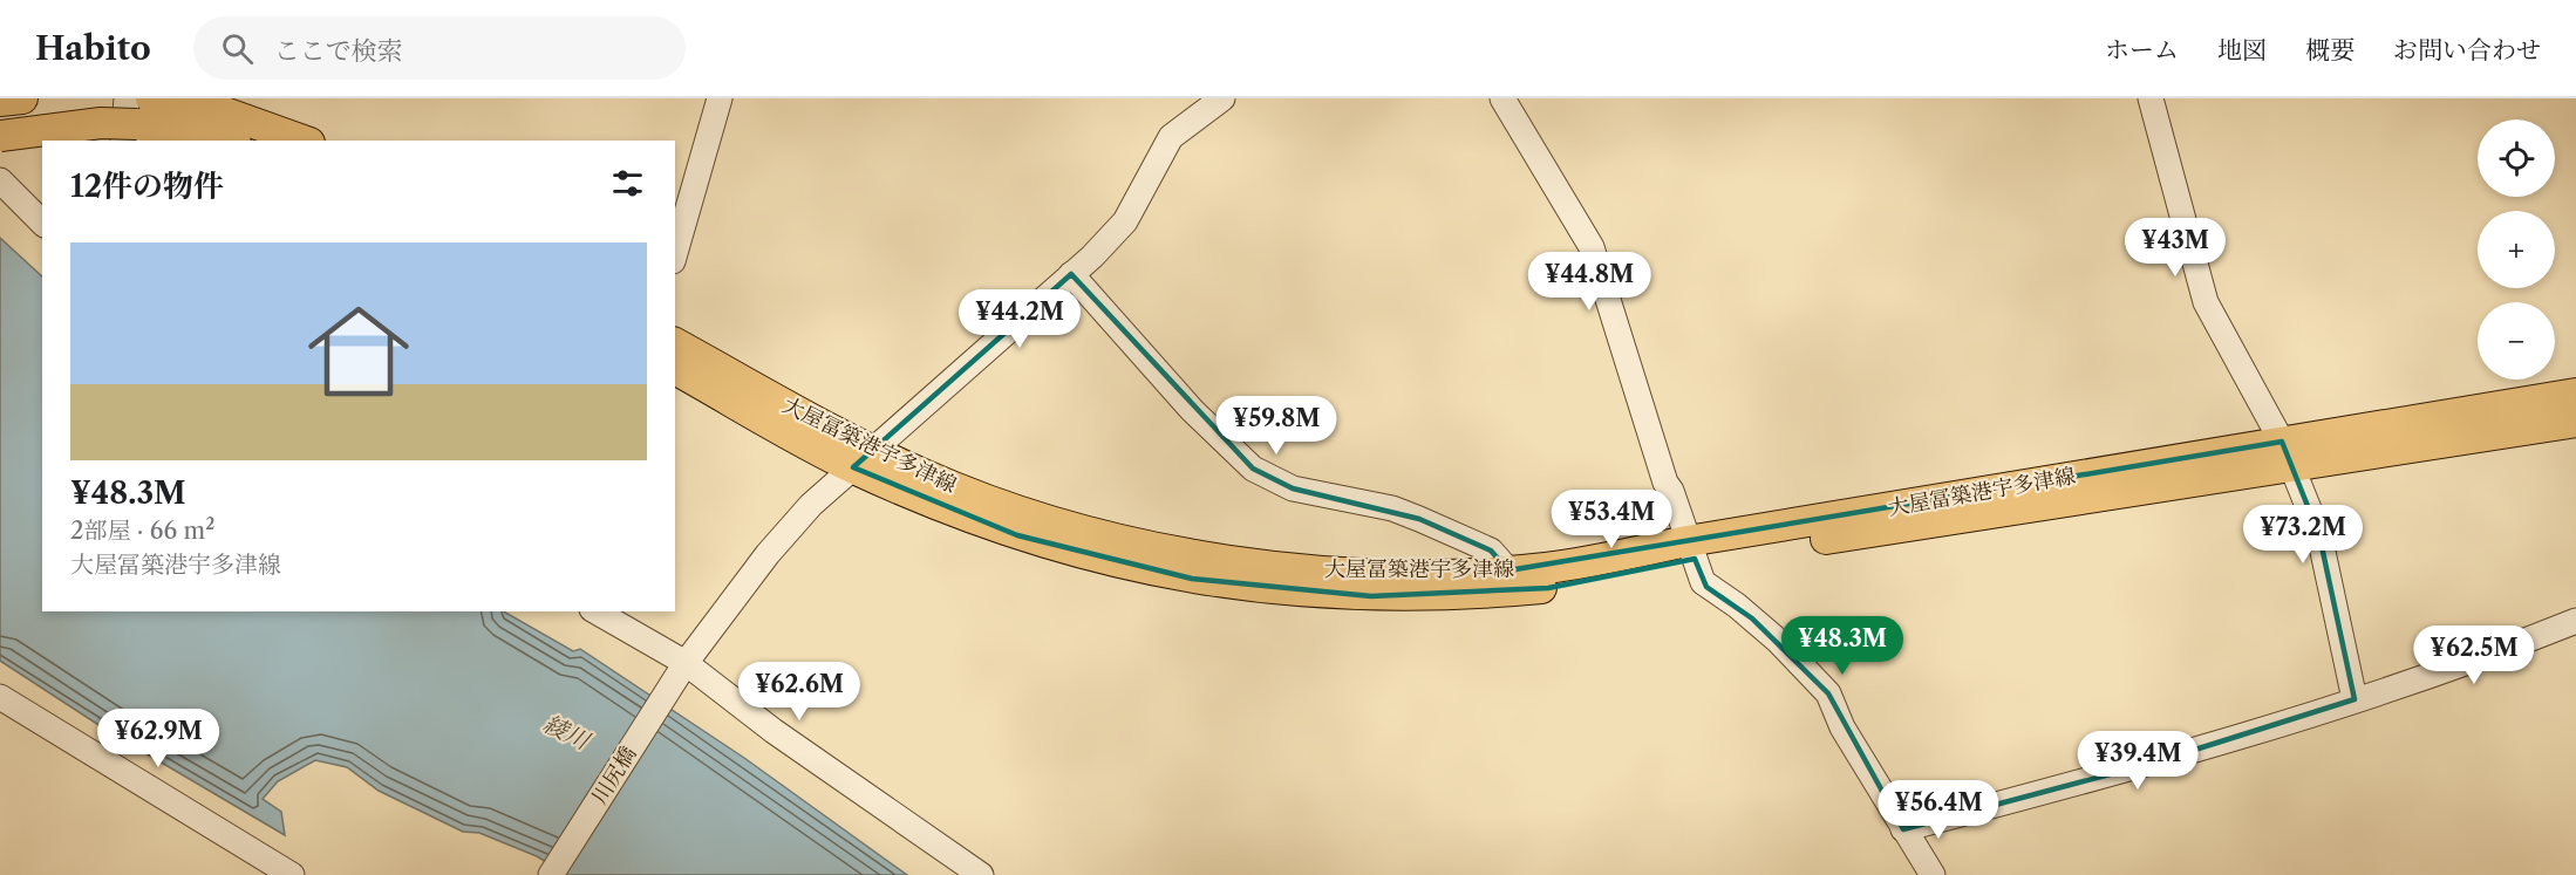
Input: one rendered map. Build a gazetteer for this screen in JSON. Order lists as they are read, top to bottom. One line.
{"streets":{"main road":["大屋冨築港宇多津線"],"street":["川尻橋"]},"crossings":[["大屋冨築港宇多津線","川尻橋"]],"water":["綾川"],"page":{"header":"Habito","search":"ここで検索","nav":["ホーム","地図","概要","お問い合わせ"],"map_buttons":["+","−"],"heading":"12件の物件","price":["¥43M","¥44.8M","¥44.2M","¥59.8M","¥53.4M","¥73.2M","¥48.3M","¥62.5M","¥62.6M","¥62.9M","¥39.4M","¥56.4M"],"list":[{"name":"¥48.3M","note":"2部屋 · 66 m² · 大屋冨築港宇多津線"}]}}
